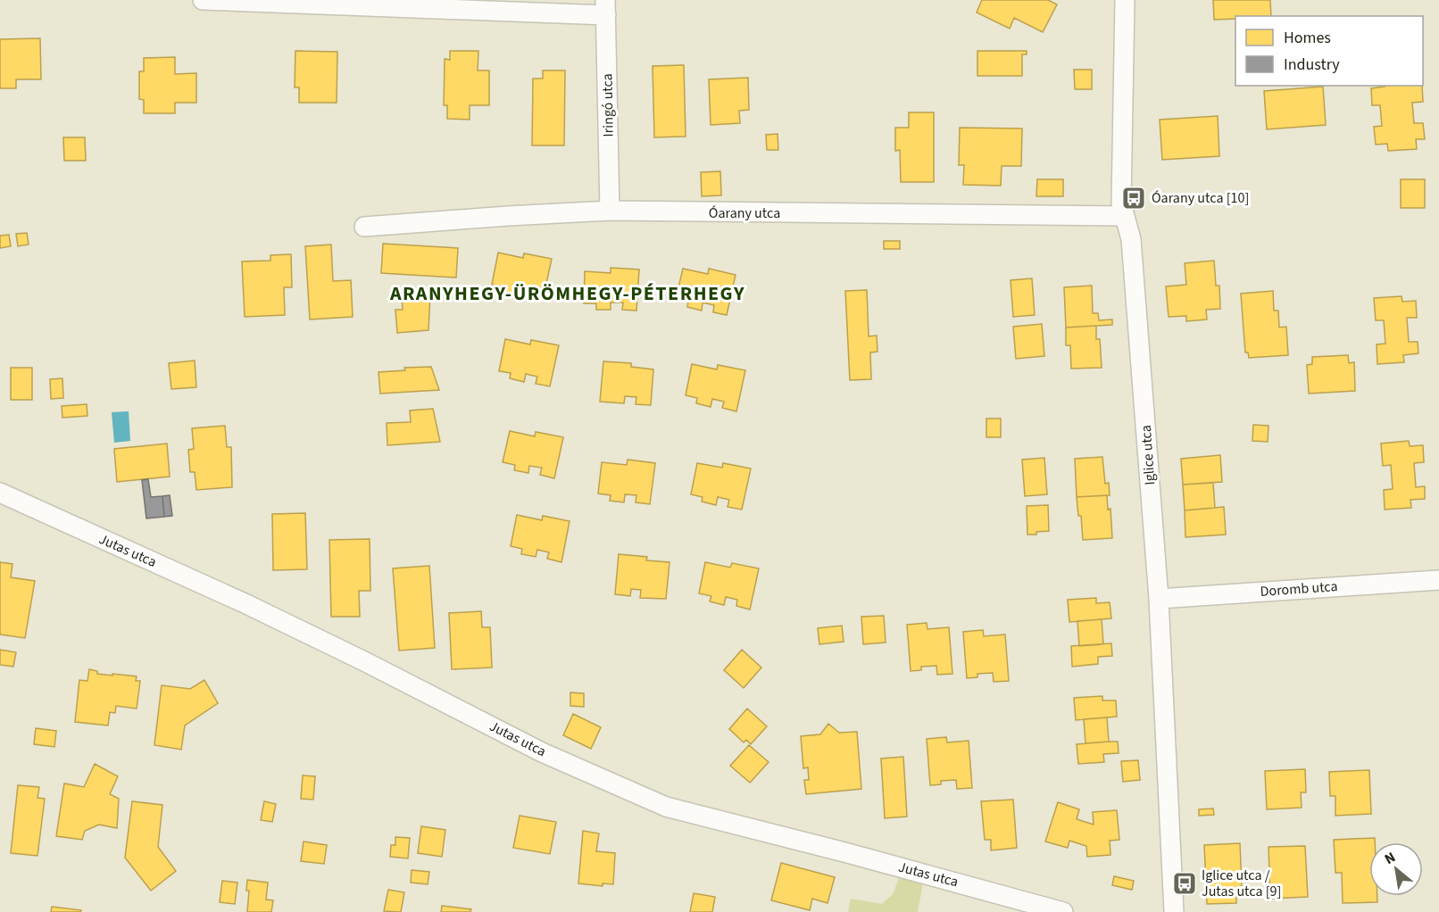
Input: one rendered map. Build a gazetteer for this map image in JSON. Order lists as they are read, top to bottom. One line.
{"streets":{"street":["Iringó utca","Óarany utca","Iglice utca","Jutas utca","Doromb utca"]},"crossings":[["Iringó utca","Óarany utca"],["Óarany utca","Iglice utca"],["Iglice utca","Doromb utca"]],"districts":["ARANYHEGY-ÜRÖMHEGY-PÉTERHEGY"],"places":{"bus stop":["Óarany utca [10]","Iglice utca / Jutas utca [9]"]},"legend":["Homes","Industry"],"north":"top left"}
